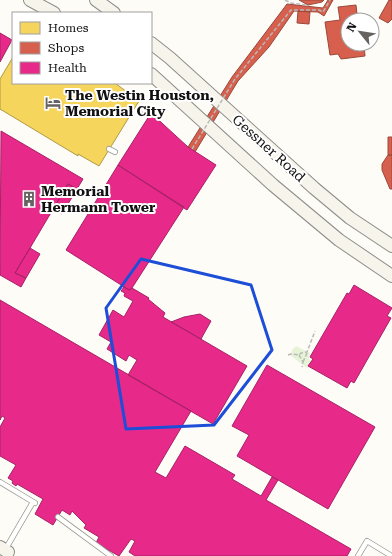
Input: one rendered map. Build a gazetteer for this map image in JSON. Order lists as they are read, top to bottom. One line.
{"streets":{"main road":["Gessner Road"]},"places":{"hotel":["The Westin Houston, Memorial City"],"building":["Memorial Hermann Tower"]},"legend":["Homes","Shops","Health"],"north":"top left"}
